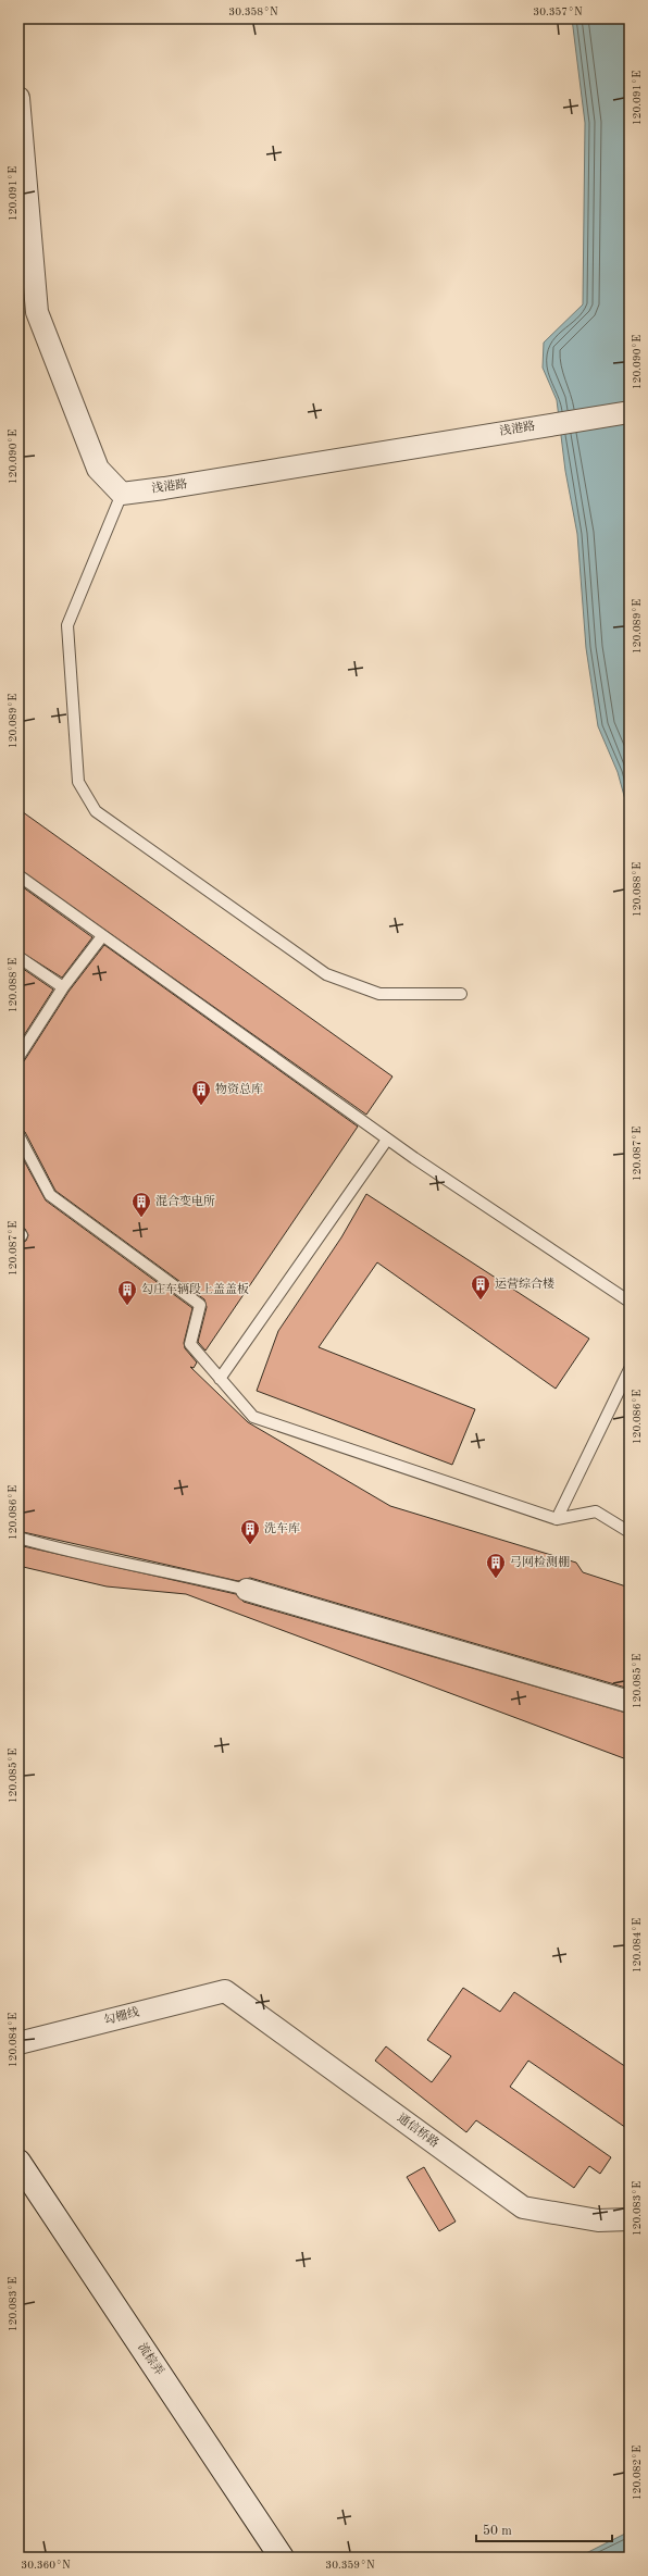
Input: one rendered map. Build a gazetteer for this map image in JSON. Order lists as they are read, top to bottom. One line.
{"streets":{"street":["浅港路","勾栅线","通信桥路","流棕弄"]},"crossings":[["勾栅线","通信桥路"]],"places":{"building":["物资总库","混合变电所","运营综合楼","勾庄车辆段上盖盖板","洗车库","弓网检测棚"]},"scale_bar":"50 m","coordinates":["30.358°N","30.357°N","120.091°E","120.090°E","120.089°E","120.088°E","120.087°E","120.086°E","120.085°E","120.084°E","120.083°E","120.082°E","30.360°N","30.359°N"]}
